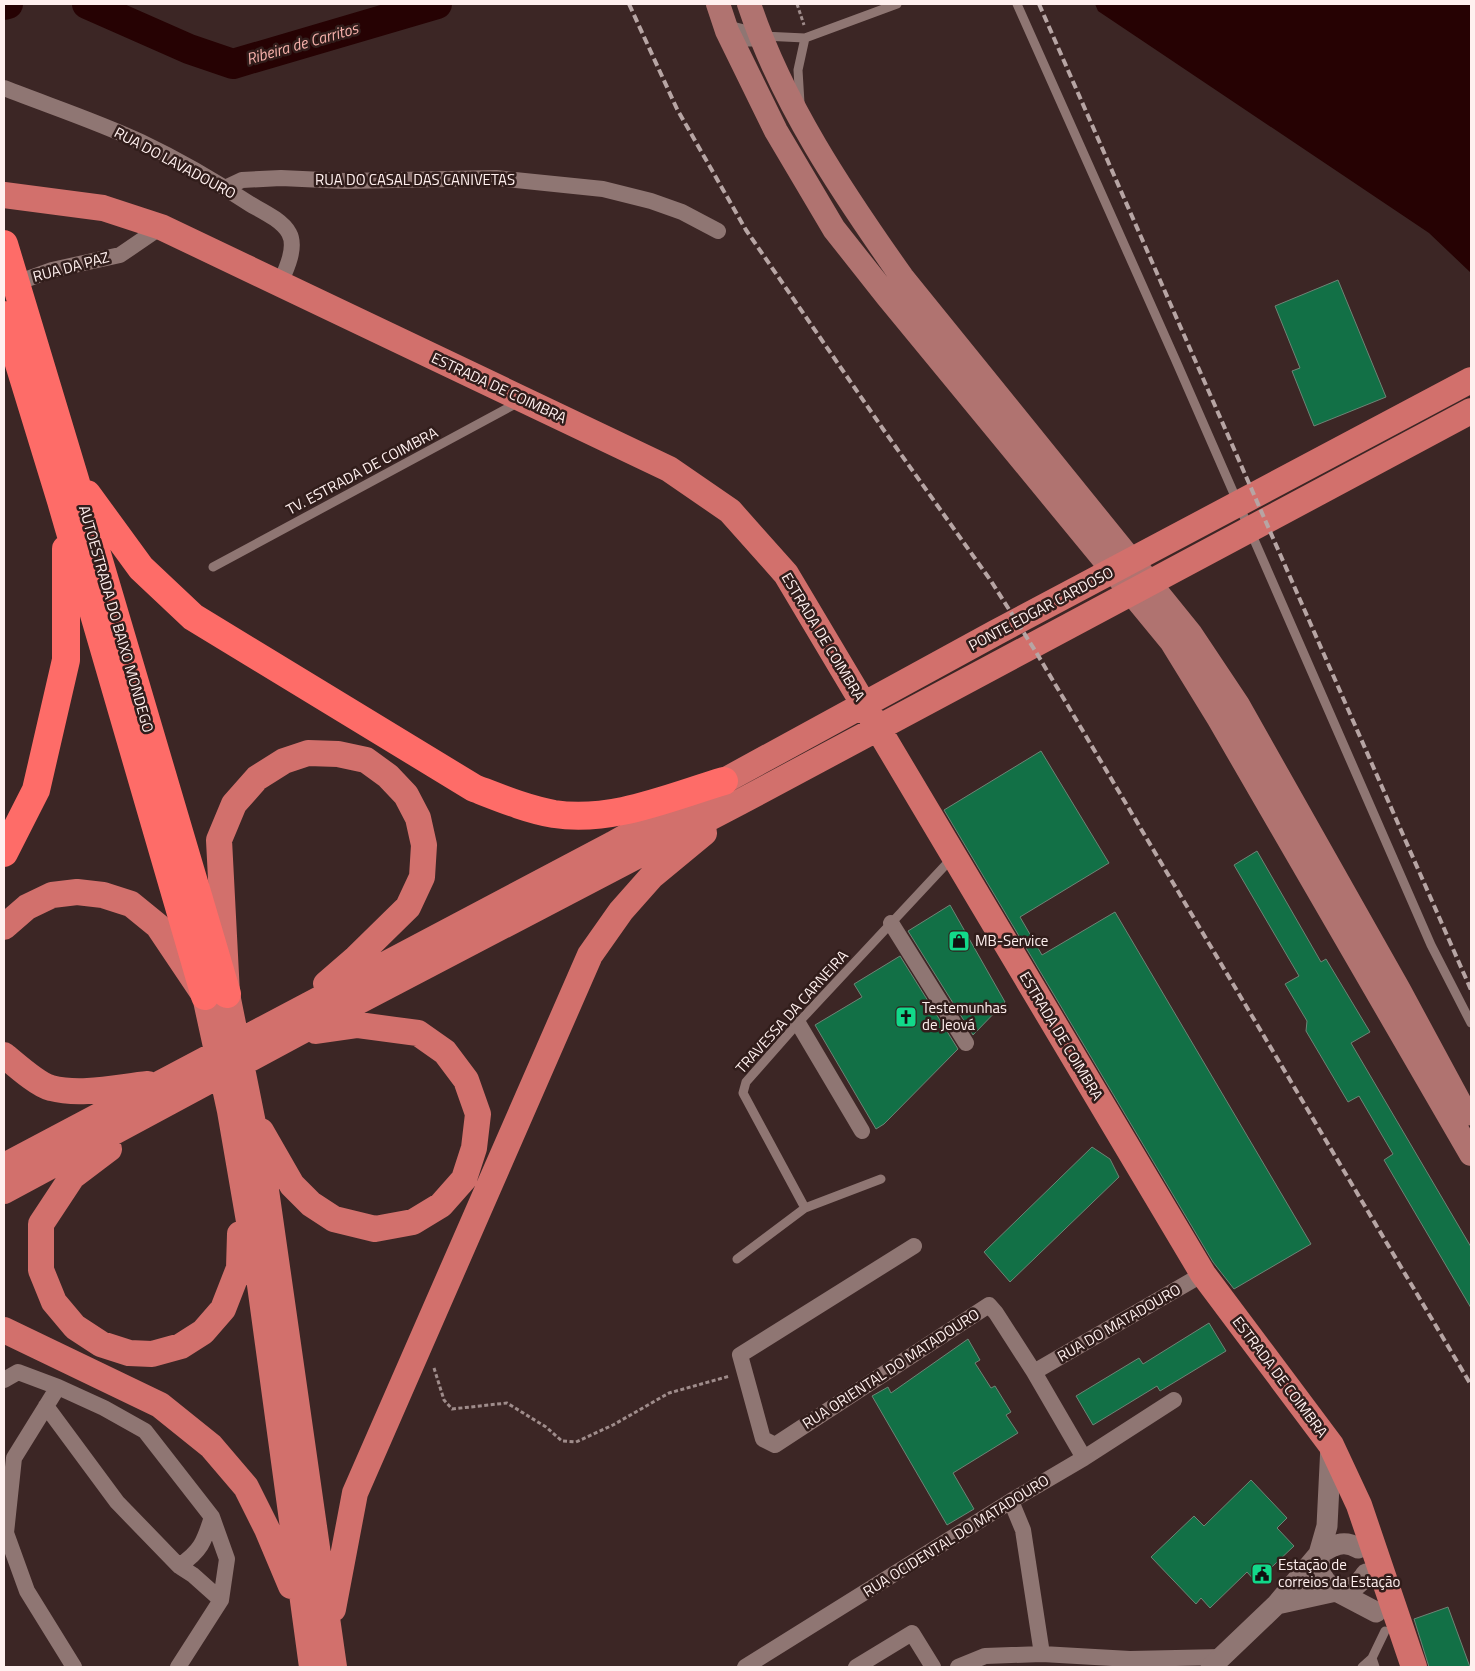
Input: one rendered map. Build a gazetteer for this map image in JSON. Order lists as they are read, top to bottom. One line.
{"streets":{"highway":["AUTOESTRADA DO BAIXO MONDEGO"],"main road":["ESTRADA DE COIMBRA","PONTE EDGAR CARDOSO"],"street":["RUA DO LAVADOURO","RUA DO CASAL DAS CANIVETAS","RUA DA PAZ","RUA DO MATADOURO","RUA ORIENTAL DO MATADOURO","RUA OCIDENTAL DO MATADOURO"],"lane":["TV. ESTRADA DE COIMBRA","TRAVESSA DA CARNEIRA"]},"crossings":[["RUA DO LAVADOURO","RUA DO CASAL DAS CANIVETAS"],["RUA DO LAVADOURO","ESTRADA DE COIMBRA"],["RUA DA PAZ","ESTRADA DE COIMBRA"],["ESTRADA DE COIMBRA","TV. ESTRADA DE COIMBRA"],["ESTRADA DE COIMBRA","TRAVESSA DA CARNEIRA"],["ESTRADA DE COIMBRA","RUA DO MATADOURO"],["RUA DO MATADOURO","RUA ORIENTAL DO MATADOURO"]],"water":["Ribeira de Carritos"],"places":{"shop":["MB-Service"],"church":["Testemunhas de Jeová"],"public building":["Estação de correios da Estação"]}}
